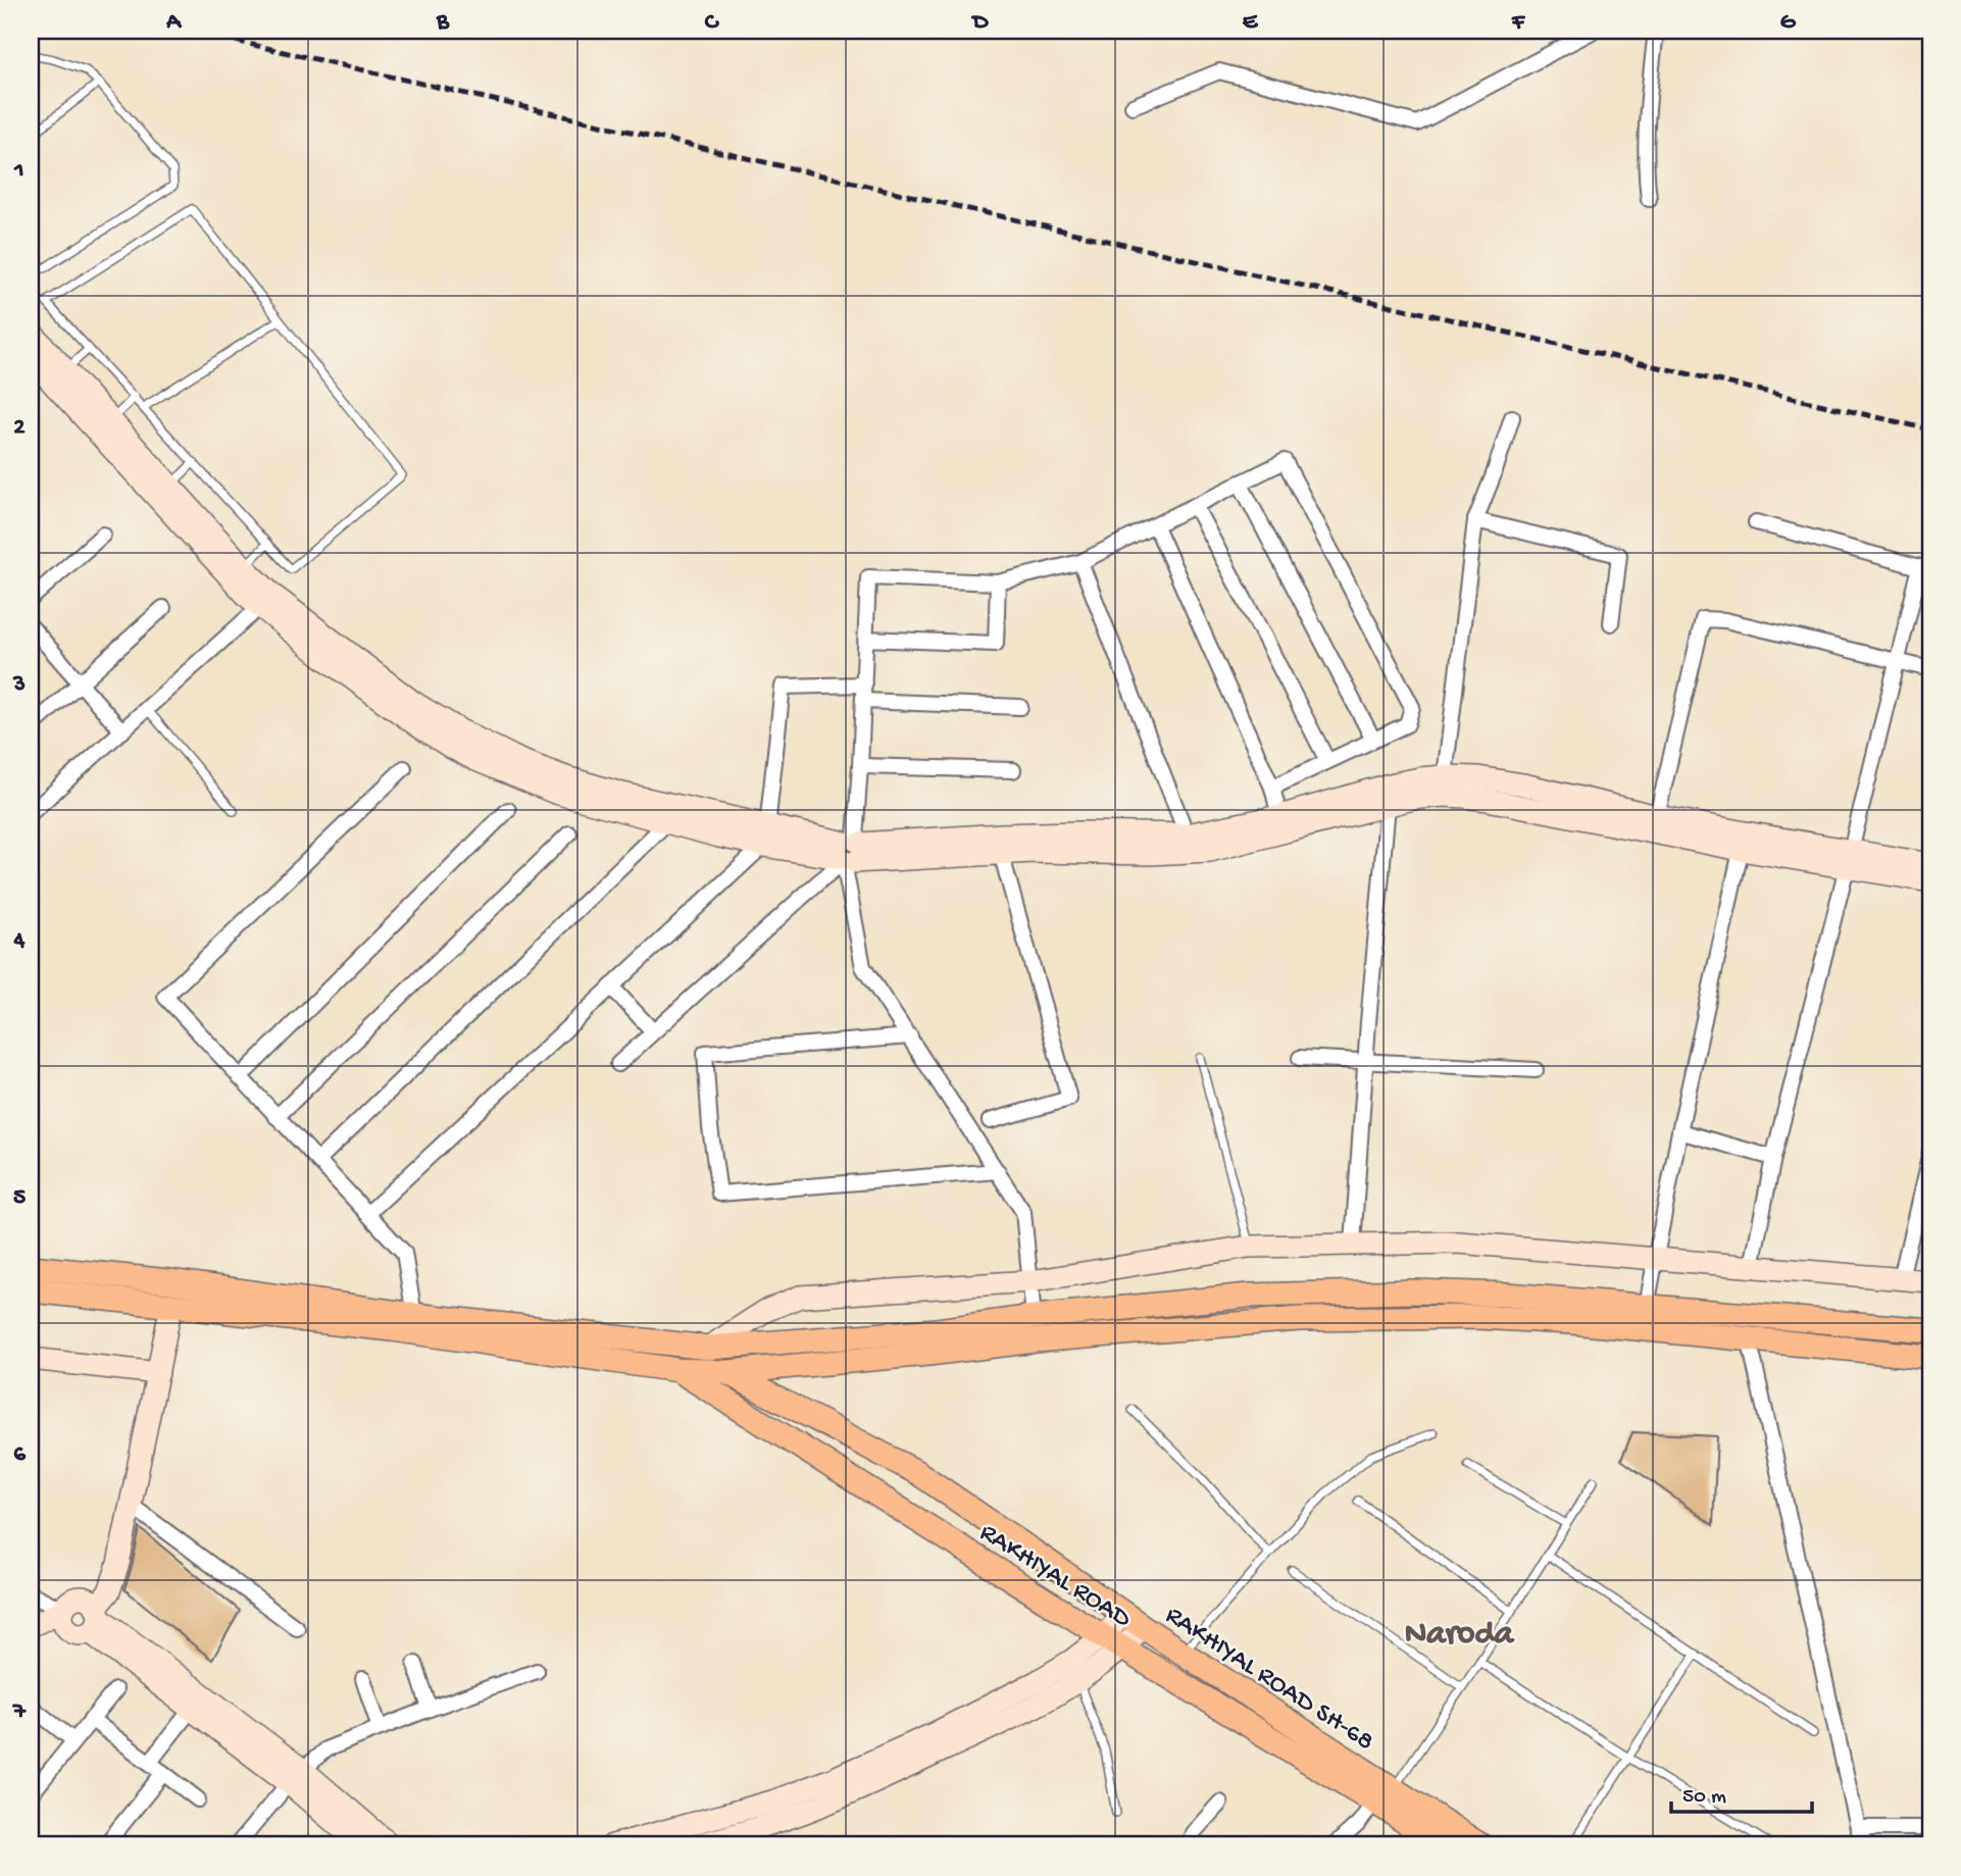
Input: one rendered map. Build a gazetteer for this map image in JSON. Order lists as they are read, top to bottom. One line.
{"streets":{"main road":["RAKHIYAL ROAD","RAKHIYAL ROAD SH-68"]},"crossings":[["RAKHIYAL ROAD","RAKHIYAL ROAD SH-68"]],"districts":["Naroda"],"scale_bar":"50 m","grid":{"columns":["A","B","C","D","E","F","G"],"rows":["1","2","3","4","5","6","7"]}}
